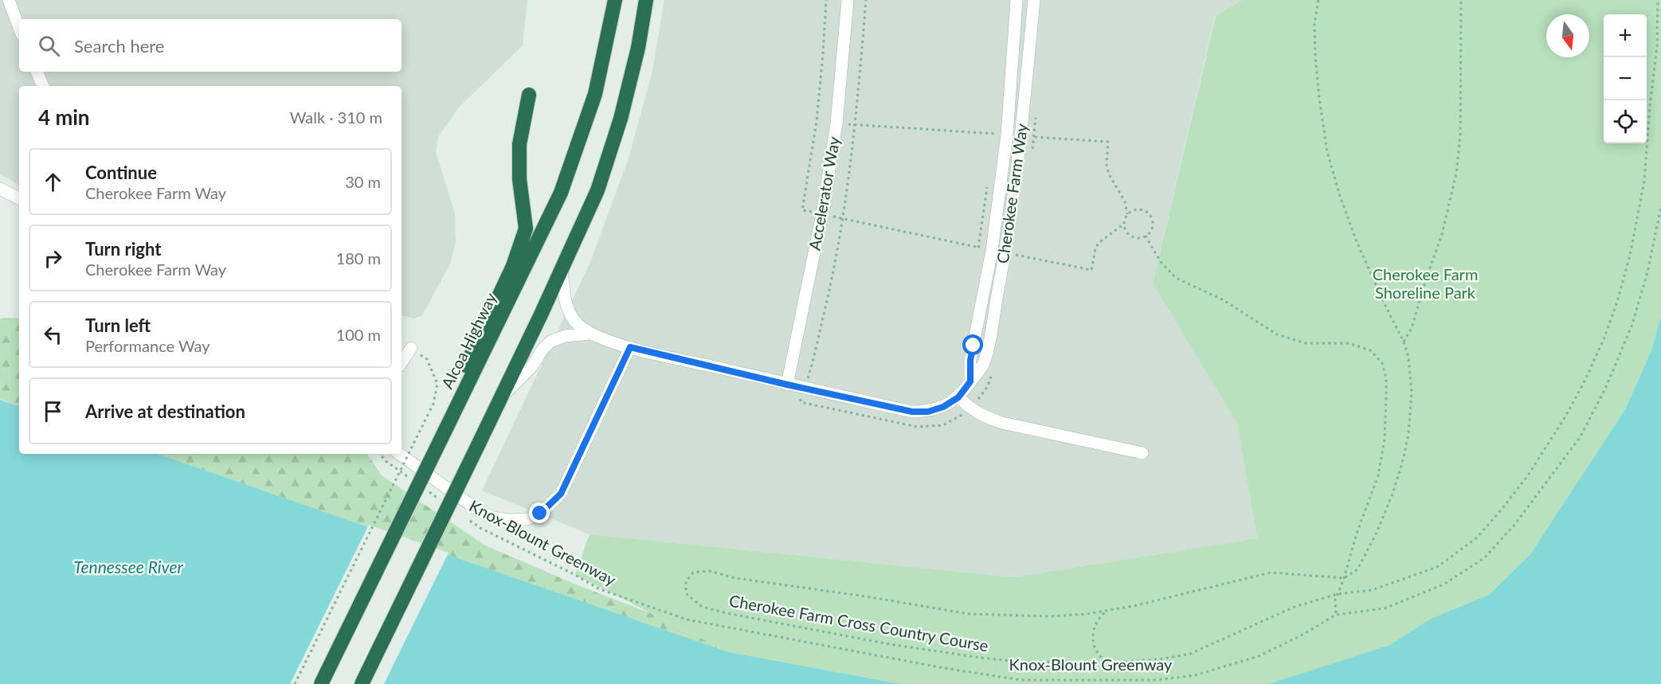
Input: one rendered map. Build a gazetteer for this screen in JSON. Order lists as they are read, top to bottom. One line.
{"streets":{"highway":["Alcoa Highway"],"street":["Accelerator Way","Cherokee Farm Way"],"path":["Knox-Blount Greenway","Cherokee Farm Cross Country Course"]},"crossings":[["Accelerator Way","Cherokee Farm Way"]],"water":["Tennessee River"],"parks":["Cherokee Farm Shoreline Park"],"north":"bottom","page":{"map_buttons":["+","−"],"search":"Search here","heading":["4 min","Walk · 310 m"],"list":[["Continue","Cherokee Farm Way","30 m"],["Turn right","Cherokee Farm Way","180 m"],["Turn left","Performance Way","100 m"],"Arrive at destination"]}}
